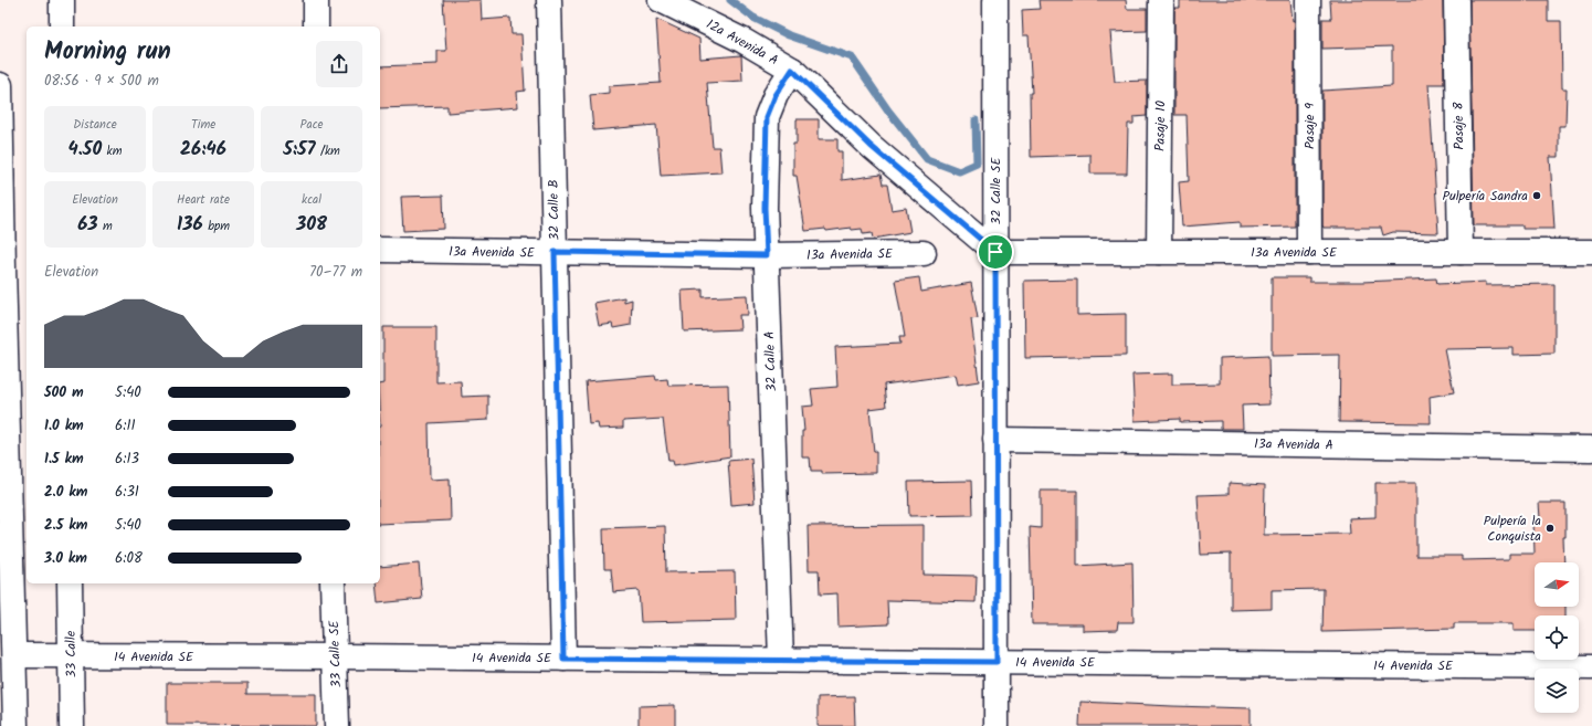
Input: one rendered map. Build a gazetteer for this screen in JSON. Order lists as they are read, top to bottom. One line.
{"streets":{"street":["12a Avenida A","Pasaje 10","Pasaje 9","Pasaje 8","32 Calle SE","32 Calle B","13a Avenida SE","32 Calle A","13a Avenida A","33 Calle","33 Calle SE","14 Avenida SE"]},"crossings":[["12a Avenida A","32 Calle SE"],["12a Avenida A","13a Avenida SE"],["12a Avenida A","32 Calle A"],["Pasaje 10","13a Avenida SE"],["Pasaje 9","13a Avenida SE"],["Pasaje 8","13a Avenida SE"],["32 Calle SE","13a Avenida SE"],["32 Calle SE","13a Avenida A"],["32 Calle SE","14 Avenida SE"],["32 Calle B","13a Avenida SE"],["32 Calle B","14 Avenida SE"],["13a Avenida SE","32 Calle A"],["32 Calle A","14 Avenida SE"],["33 Calle","14 Avenida SE"],["33 Calle SE","14 Avenida SE"]],"places":["Pulpería Sandra","Pulpería la Conquista"],"north":"right","page":{"heading":["Morning run","08:56 · 9 × 500 m"],"stats":[["Distance","4.50 km"],["Time","26:46"],["Pace","5:57 /km"],["Elevation","63 m"],["Heart rate","136 bpm"],["kcal","308"]],"chart":["Elevation","70–77 m"],"list":[{"name":"500 m","note":"5:40"},{"name":"1.0 km","note":"6:11"},{"name":"1.5 km","note":"6:13"},{"name":"2.0 km","note":"6:31"},{"name":"2.5 km","note":"5:40"},{"name":"3.0 km","note":"6:08"}]}}
